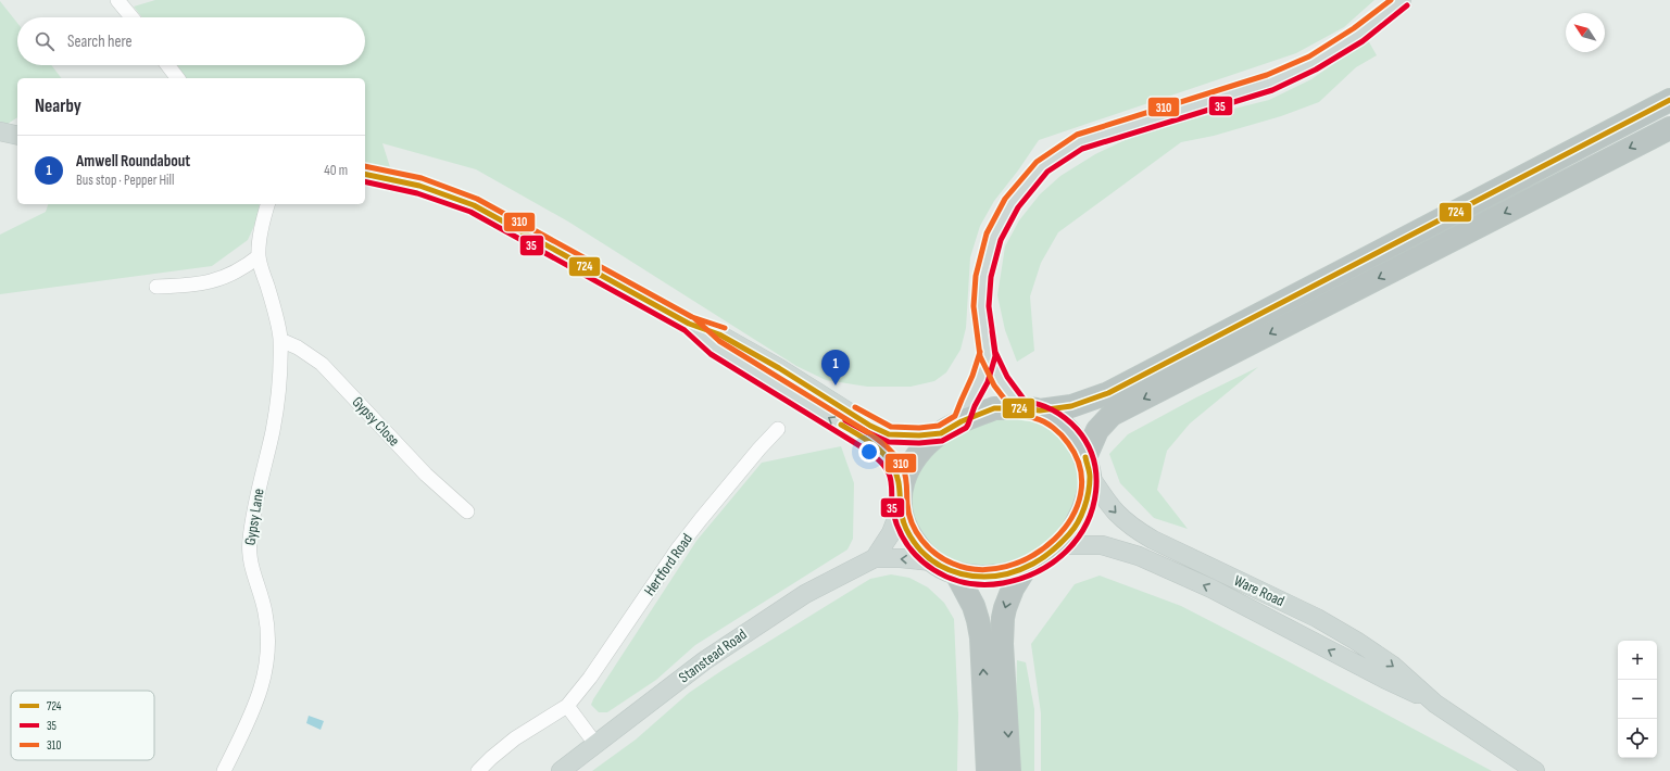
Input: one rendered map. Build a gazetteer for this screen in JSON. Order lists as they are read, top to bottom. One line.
{"streets":{"main road":["Ware Road","Stanstead Road"],"street":["Gypsy Close","Gypsy Lane","Hertford Road"]},"crossings":[["Gypsy Close","Gypsy Lane"]],"lines":["transit line 310","transit line 35","transit line 724"],"legend":["724","35","310"],"north":"top left","page":{"search":"Search here","heading":"Nearby","list":[{"mark":"1","name":"Amwell Roundabout","note":"Bus stop · Pepper Hill","value":"40 m"}],"pins":"1","map_buttons":["+","−"]}}
